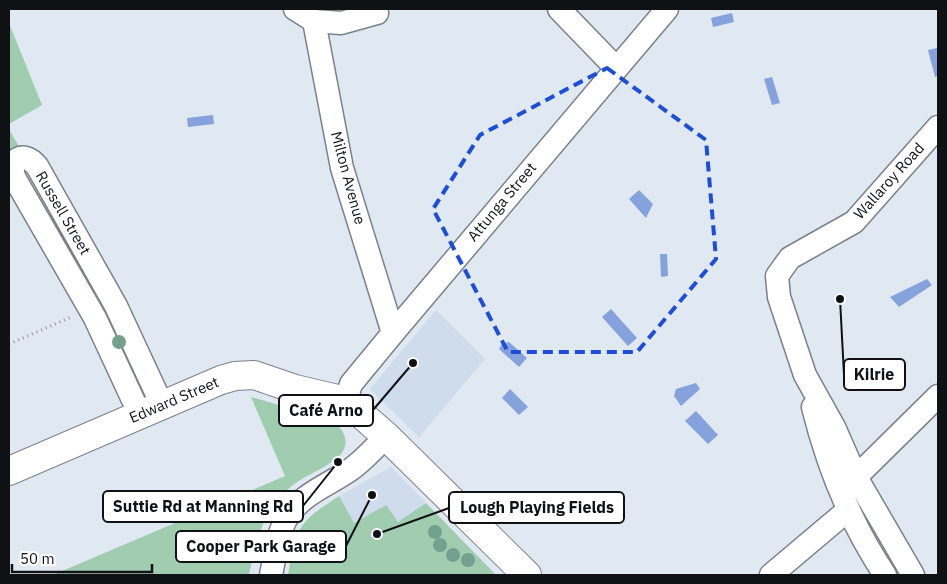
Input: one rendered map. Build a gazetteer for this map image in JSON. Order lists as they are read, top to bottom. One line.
{"streets":{"street":["Milton Avenue","Wallaroy Road","Attunga Street","Russell Street","Edward Street"]},"crossings":[["Milton Avenue","Attunga Street"],["Attunga Street","Edward Street"],["Russell Street","Edward Street"]],"places":["Kilrie","Café Arno","Suttie Rd at Manning Rd","Cooper Park Garage","Lough Playing Fields"],"scale_bar":"50 m"}
